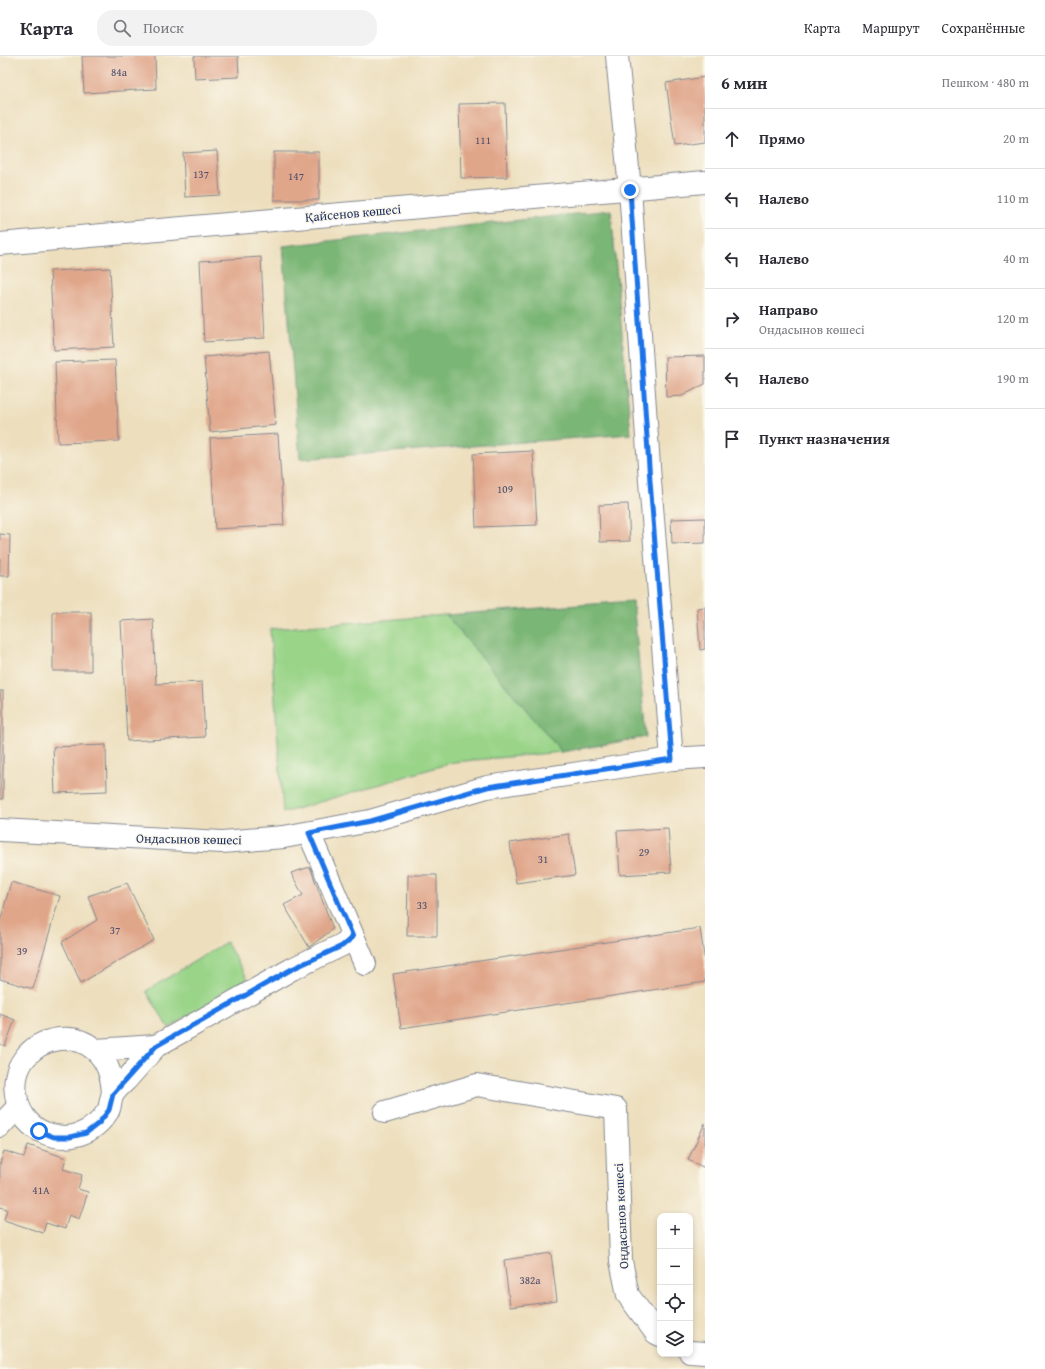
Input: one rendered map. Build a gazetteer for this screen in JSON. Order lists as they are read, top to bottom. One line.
{"streets":{"street":["Қайсенов көшесі","Ондасынов көшесі","Оңдасынов көшесі"]},"house_numbers":["84а","111","137","147","109","29","31","33","37","39","41А","382а"],"page":{"header":"Карта","search":"Поиск","nav":["Карта","Маршрут","Сохранённые"],"heading":["6 мин","Пешком · 480 m"],"list":[["Прямо","20 m"],["Налево","110 m"],["Налево","40 m"],["Направо","Ондасынов көшесі","120 m"],["Налево","190 m"],"Пункт назначения"],"map_buttons":["+","−"]}}
